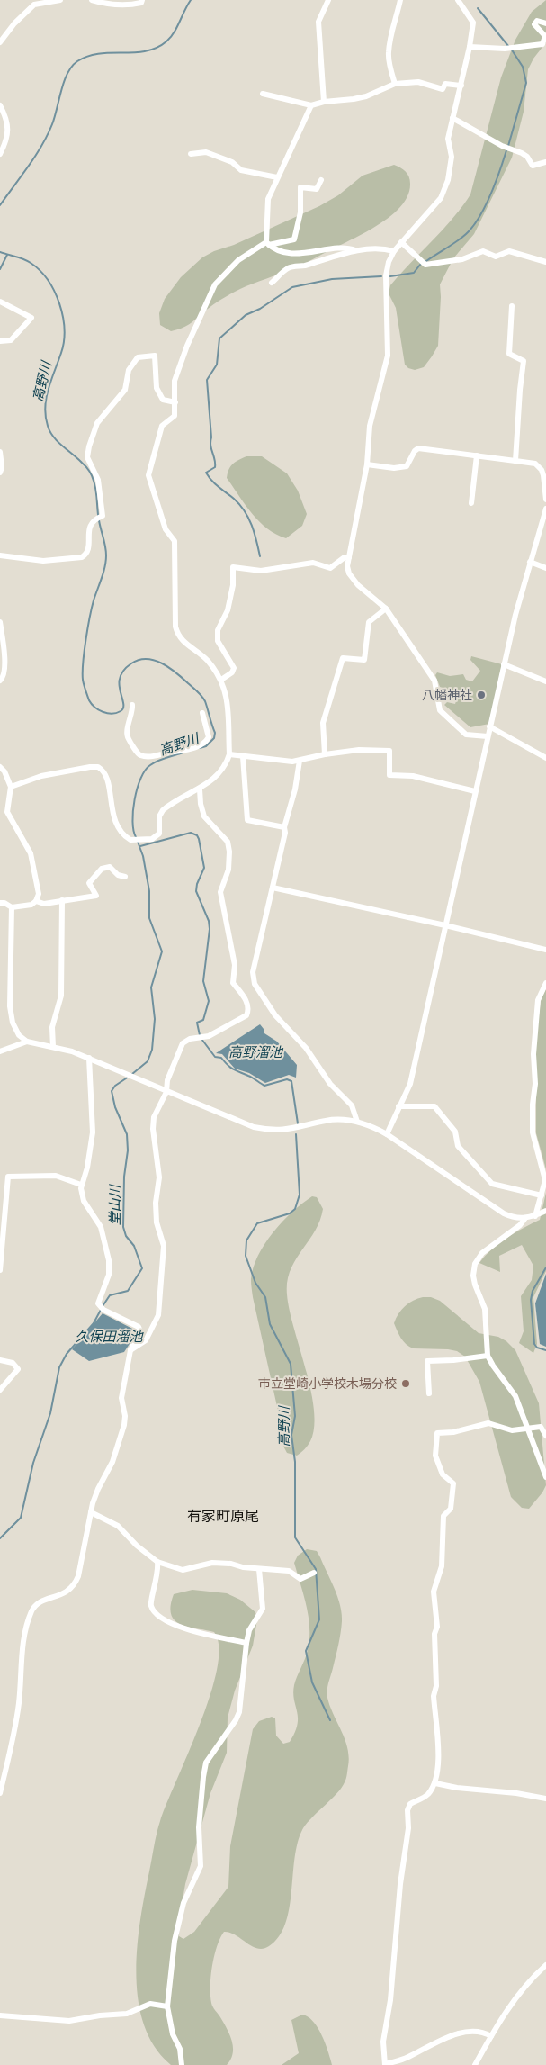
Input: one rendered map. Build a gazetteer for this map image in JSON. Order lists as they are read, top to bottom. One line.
{"districts":["有家町原尾"],"water":["高野川","高野溜池","堂山川","久保田溜池"],"places":["八幡神社","市立堂崎小学校木場分校"]}
